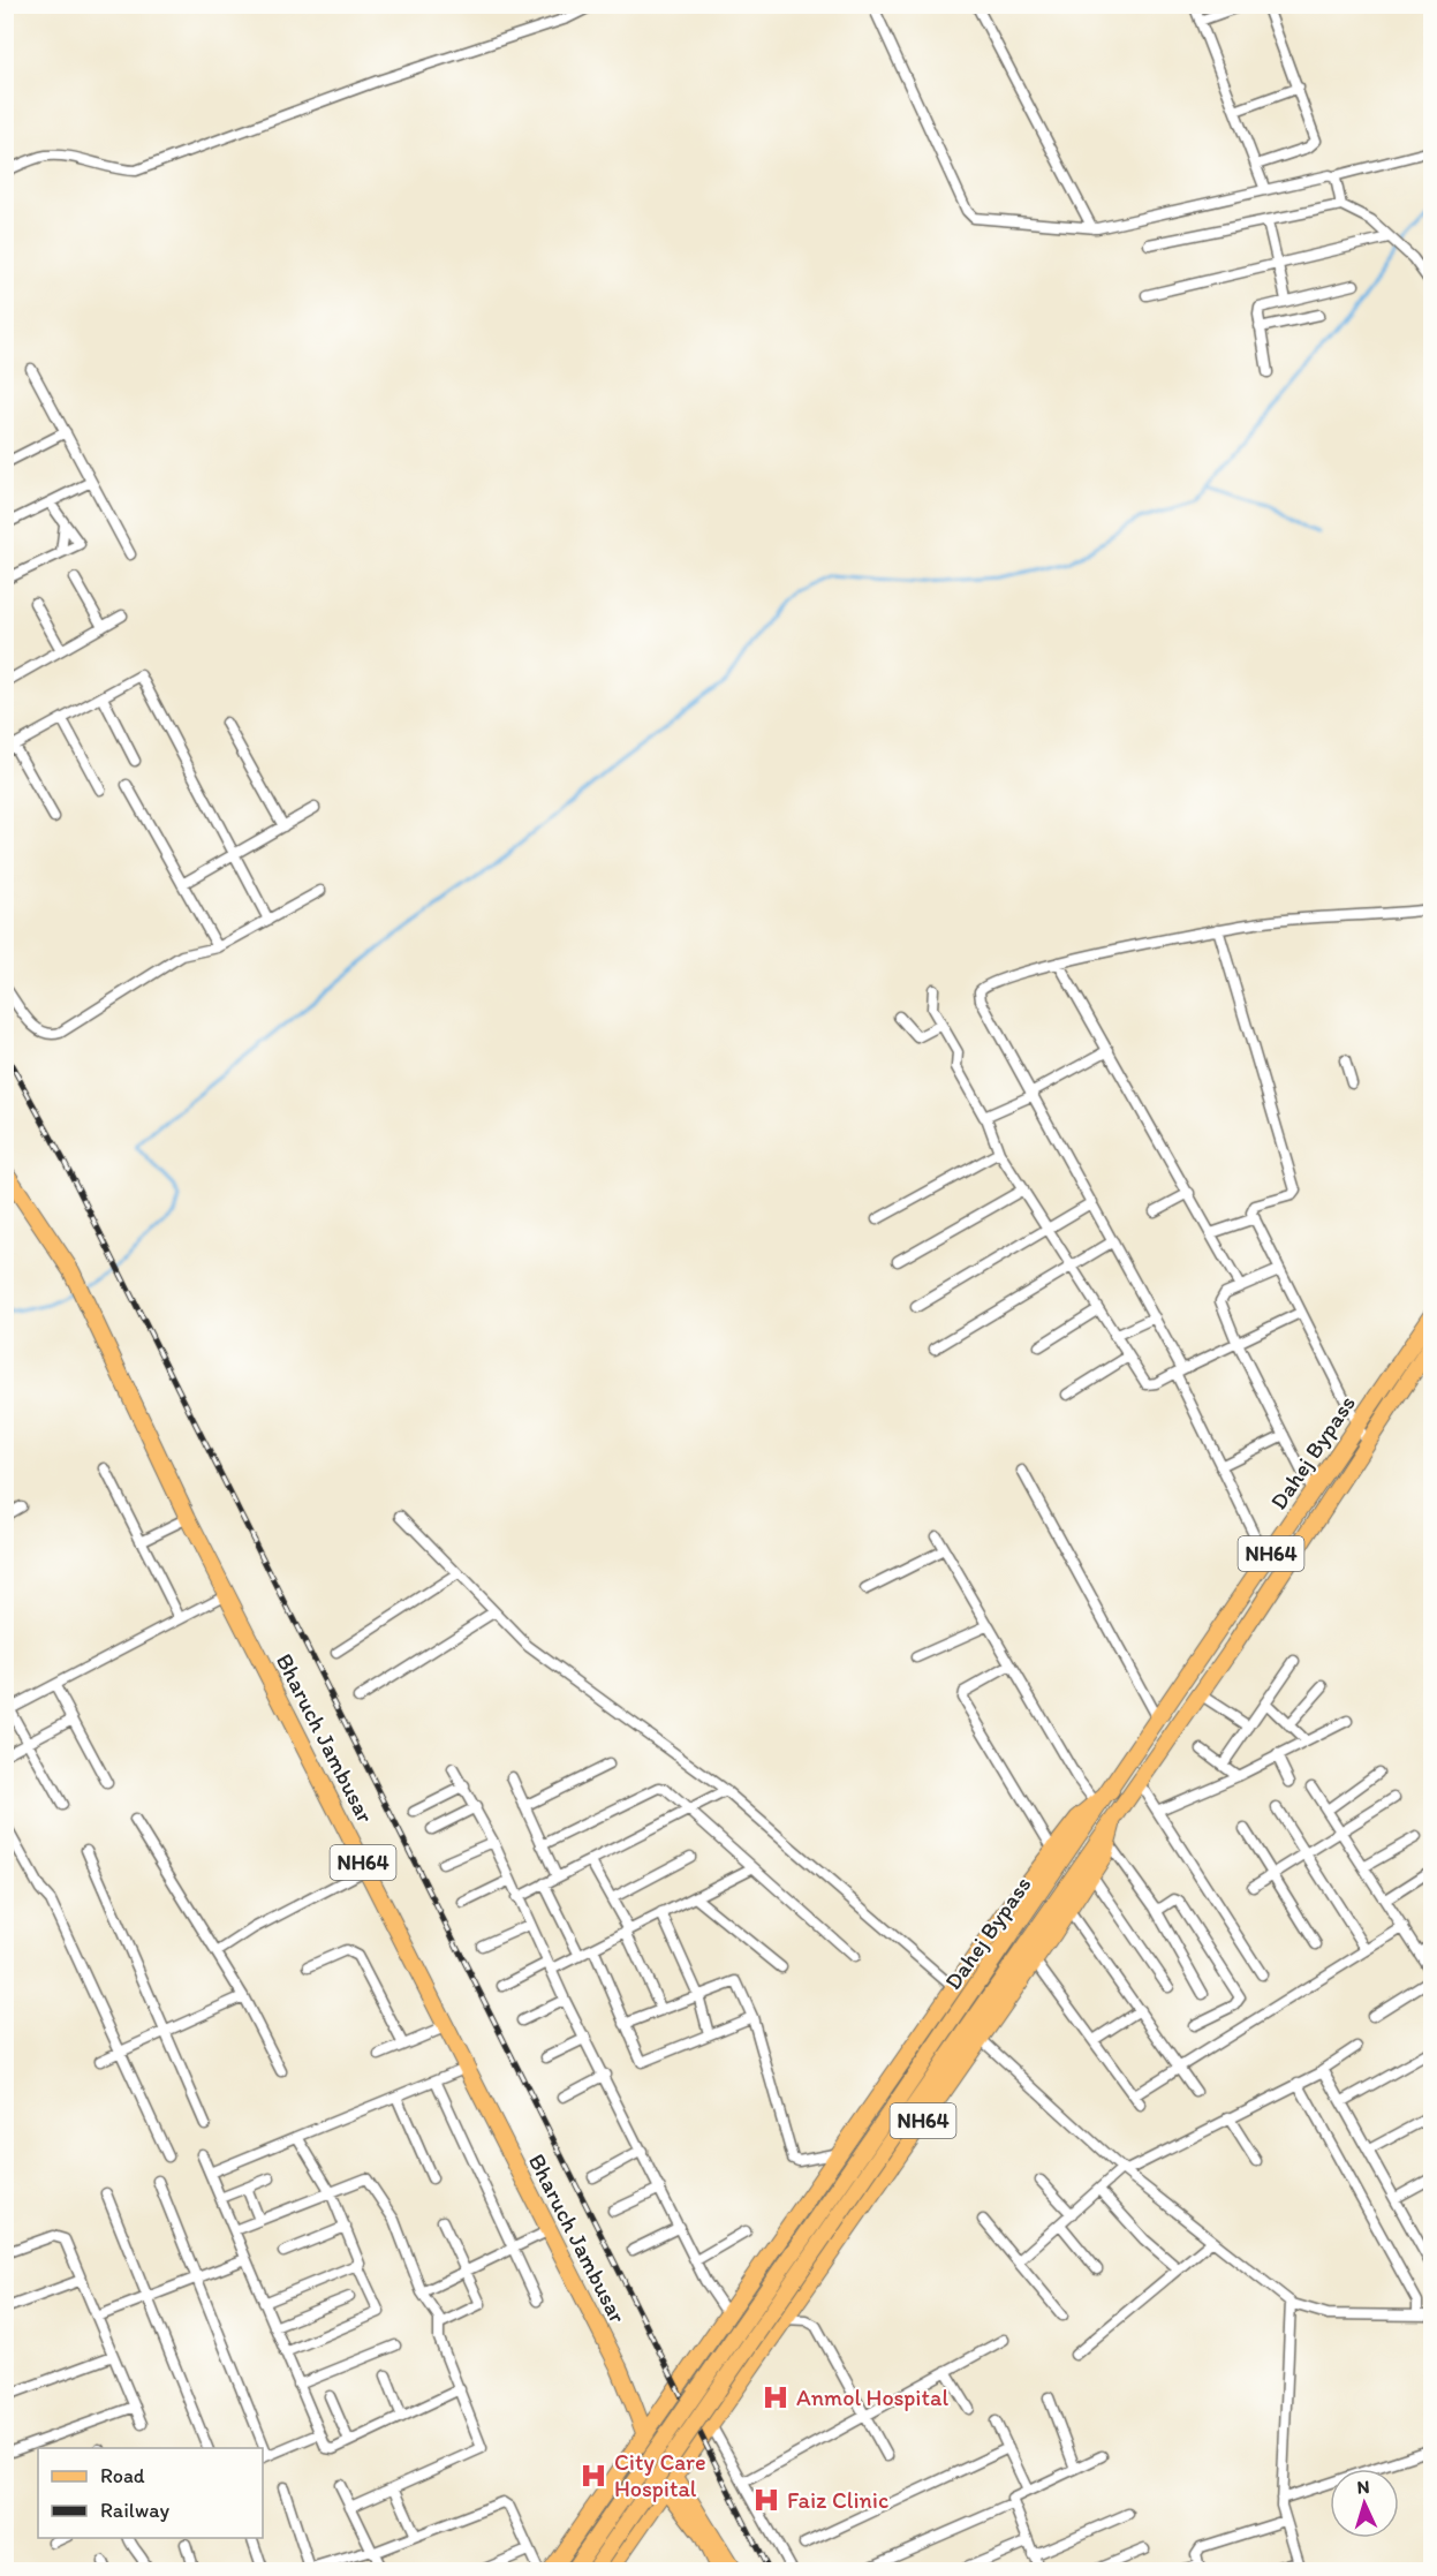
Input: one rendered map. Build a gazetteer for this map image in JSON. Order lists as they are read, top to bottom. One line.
{"streets":{"main road":["Dahej Bypass","NH64","Bharuch Jambusar"]},"crossings":[["Dahej Bypass","NH64"],["NH64","Bharuch Jambusar"]],"places":{"hospital":["Anmol Hospital","City Care Hospital","Faiz Clinic"]},"legend":["Road","Railway"],"north":"top"}
